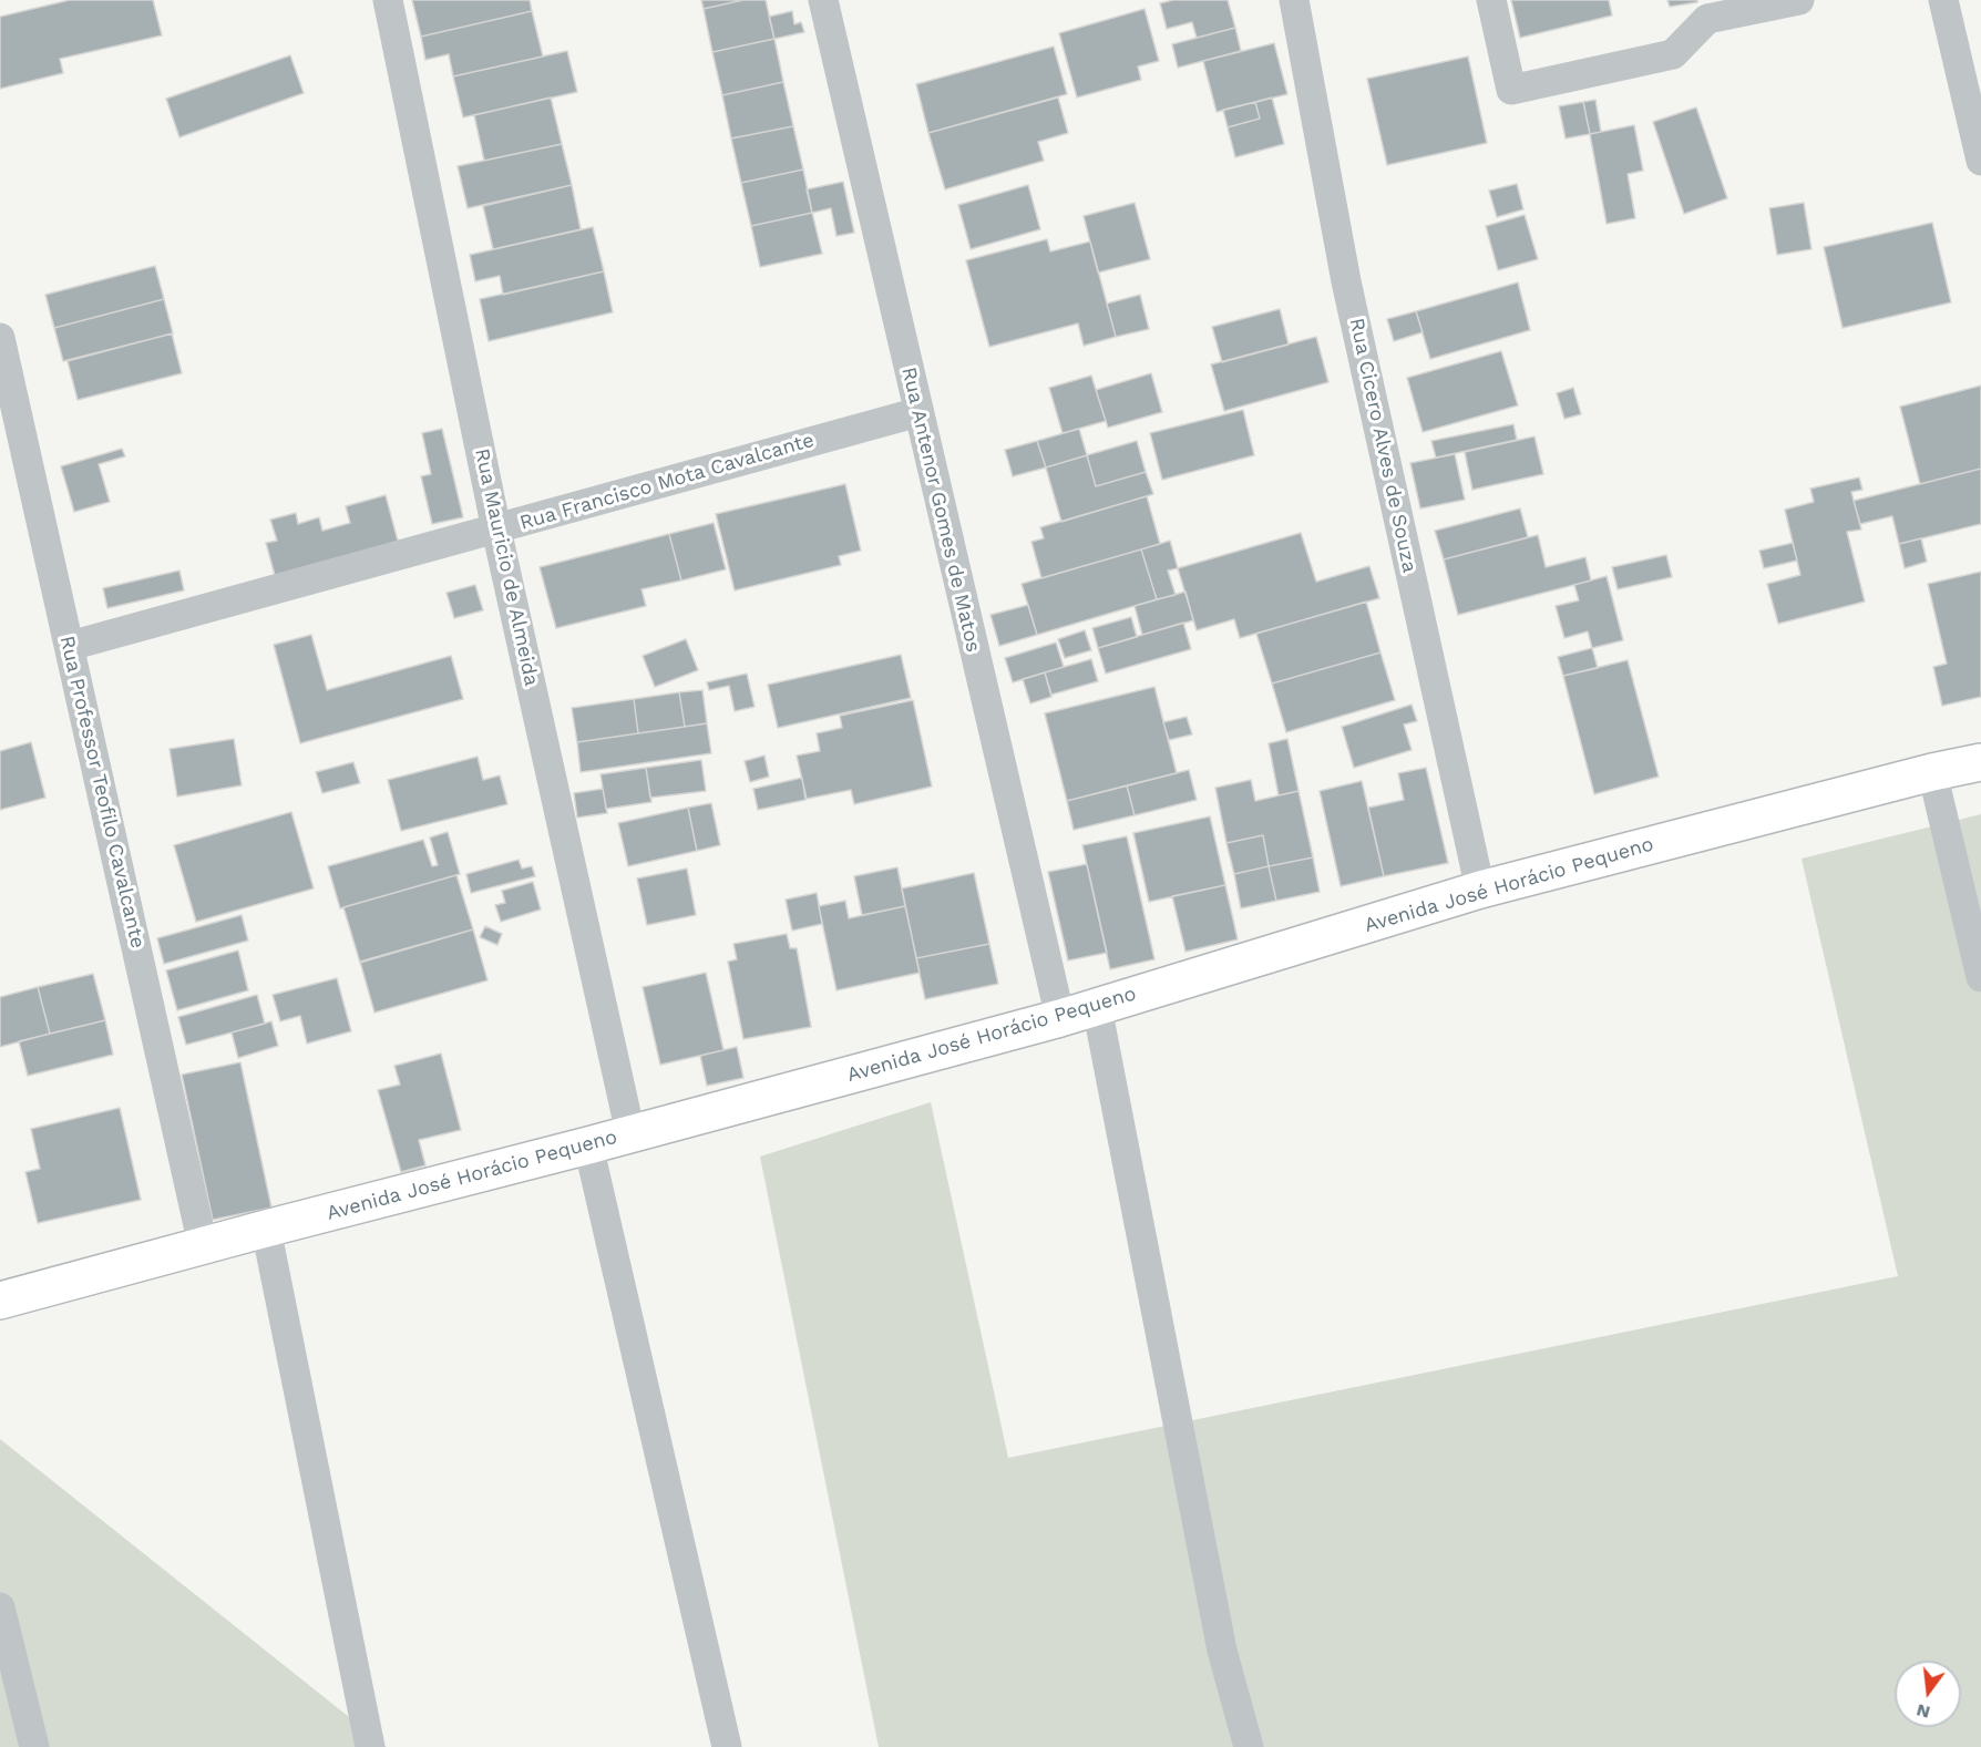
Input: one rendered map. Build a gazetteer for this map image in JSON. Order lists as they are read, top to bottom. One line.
{"streets":{"street":["Rua Cicero Alves de Souza","Rua Francisco Mota Cavalcante","Rua Antenor Gomes de Matos","Rua Mauricio de Almeida","Rua Professor Teofilo Cavalcante","Avenida José Horácio Pequeno"]},"crossings":[["Rua Cicero Alves de Souza","Avenida José Horácio Pequeno"],["Rua Francisco Mota Cavalcante","Rua Antenor Gomes de Matos"],["Rua Francisco Mota Cavalcante","Rua Mauricio de Almeida"],["Rua Francisco Mota Cavalcante","Rua Professor Teofilo Cavalcante"],["Rua Antenor Gomes de Matos","Avenida José Horácio Pequeno"],["Rua Mauricio de Almeida","Avenida José Horácio Pequeno"],["Rua Professor Teofilo Cavalcante","Avenida José Horácio Pequeno"]],"north":"bottom"}
